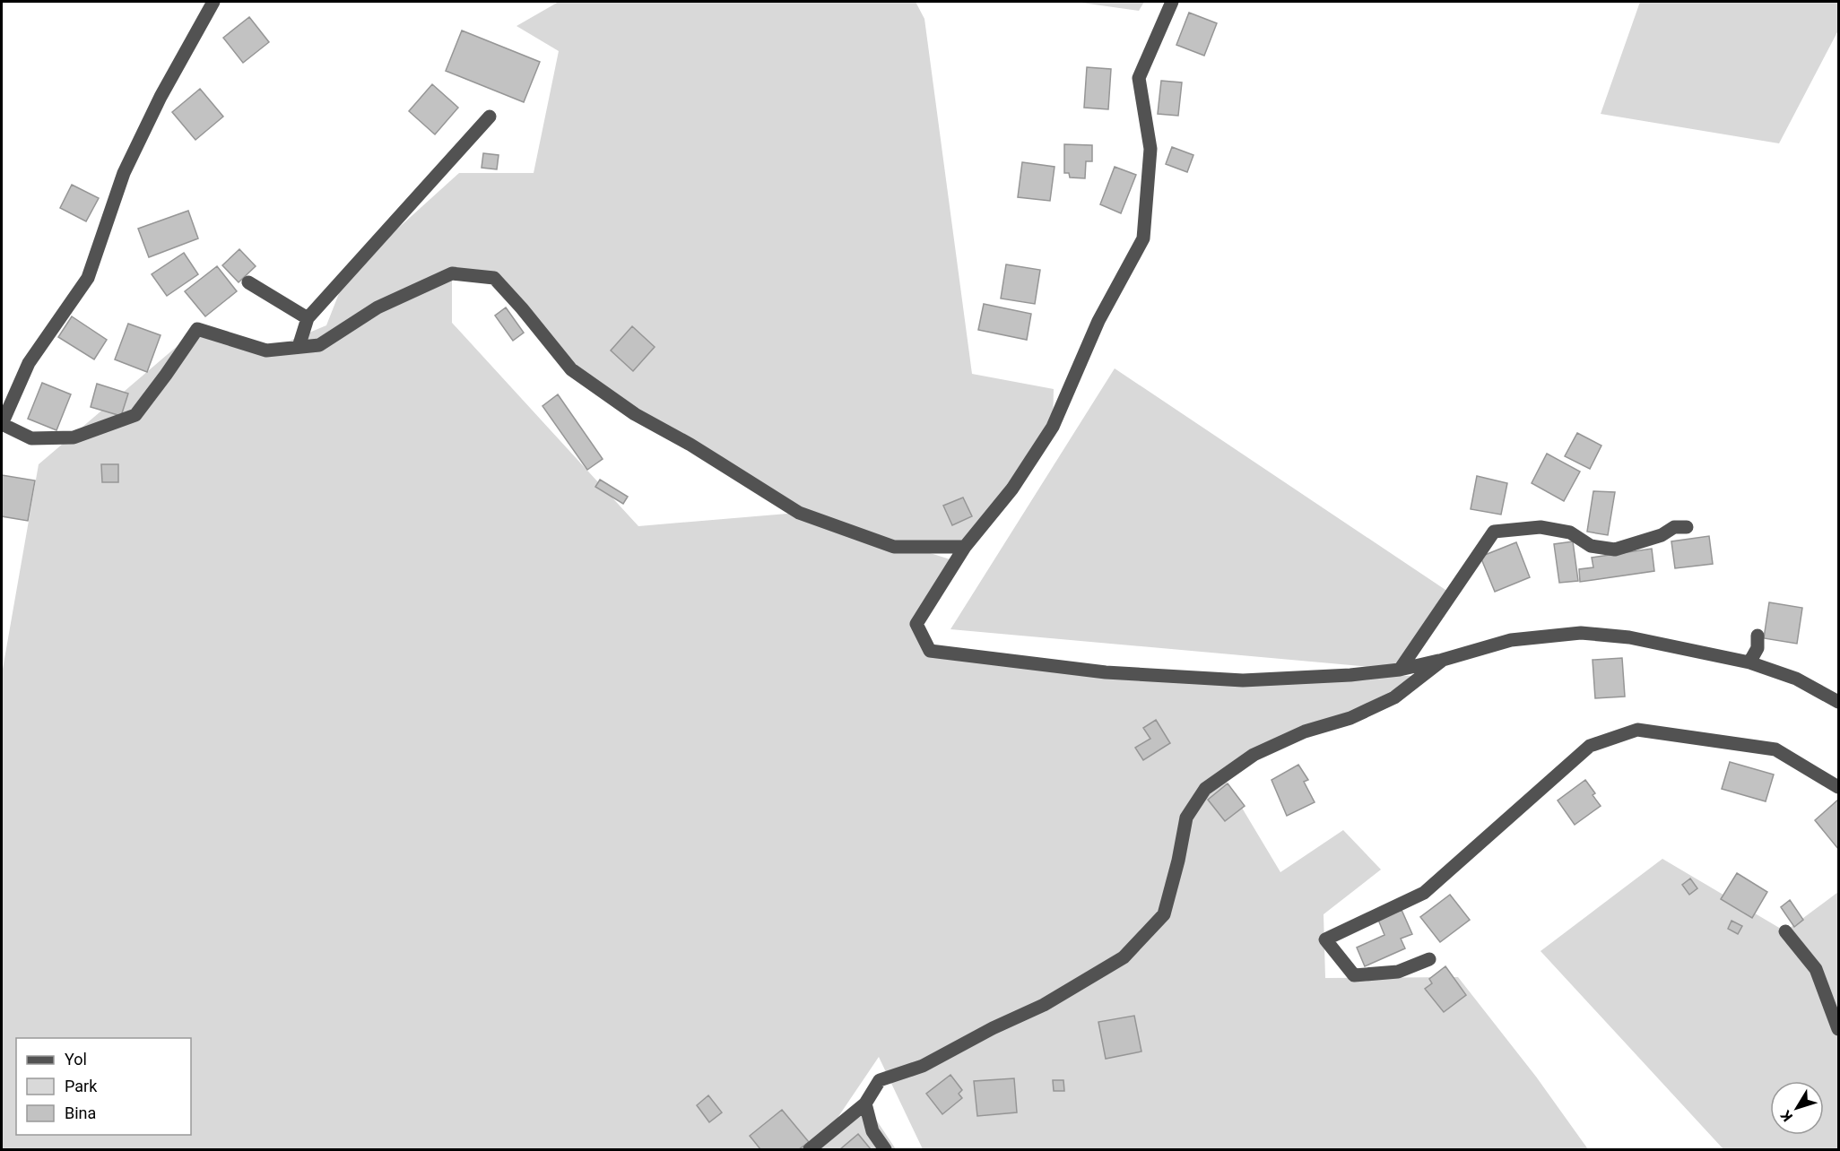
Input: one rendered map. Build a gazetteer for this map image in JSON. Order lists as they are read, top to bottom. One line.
{"legend":["Yol","Park","Bina"],"north":"bottom left"}
